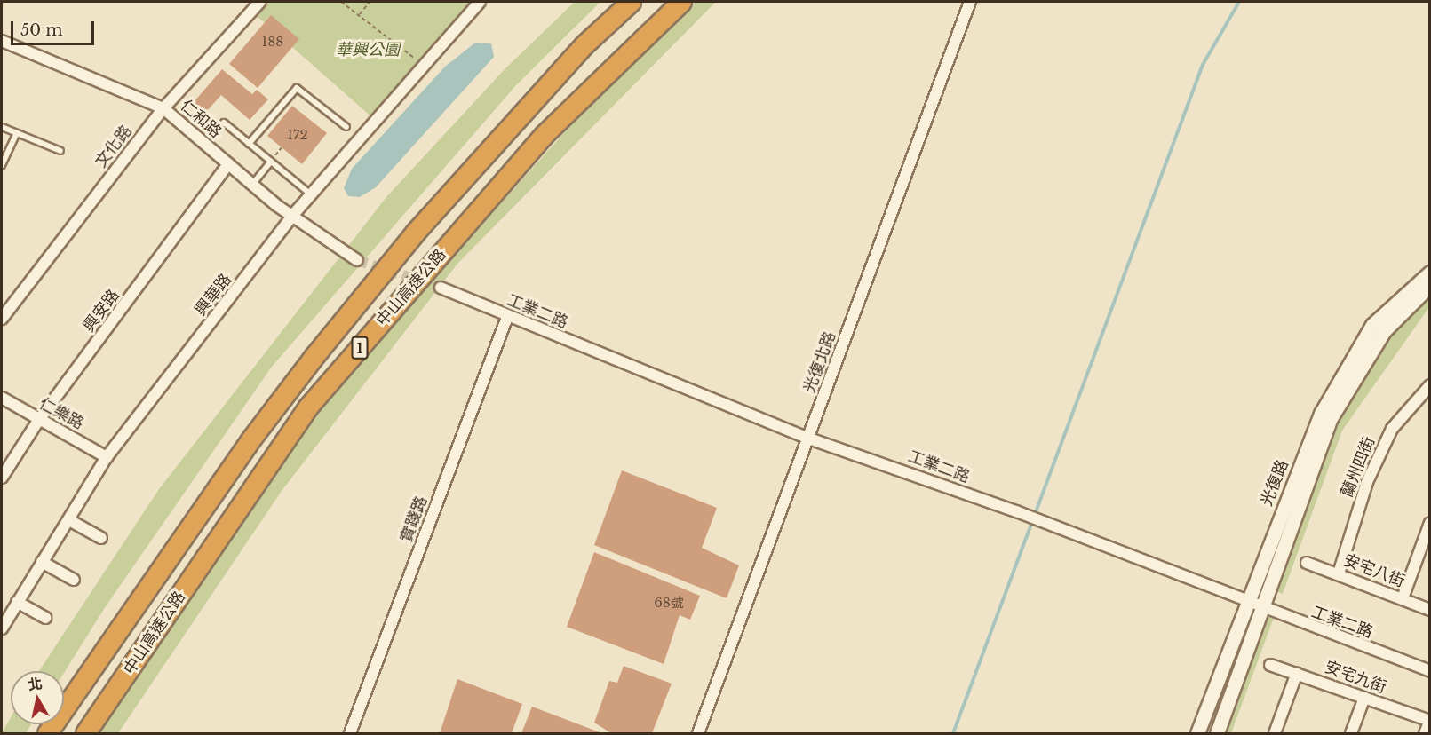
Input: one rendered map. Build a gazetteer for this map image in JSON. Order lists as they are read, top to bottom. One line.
{"streets":{"highway":["中山高速公路","1"],"street":["仁和路","文化路","興華路","興安路","工業二路","光復北路","仁樂路","蘭州四街","光復路","實踐路","安宅八街","安宅九街"]},"crossings":[["仁和路","文化路"],["仁和路","興華路"],["仁和路","興安路"],["興華路","仁樂路"],["興安路","仁樂路"],["工業二路","光復北路"],["工業二路","光復路"],["工業二路","實踐路"],["蘭州四街","安宅八街"]],"parks":["華興公園"],"house_numbers":["188","172","68號"],"scale_bar":"50 m","north":"top"}
